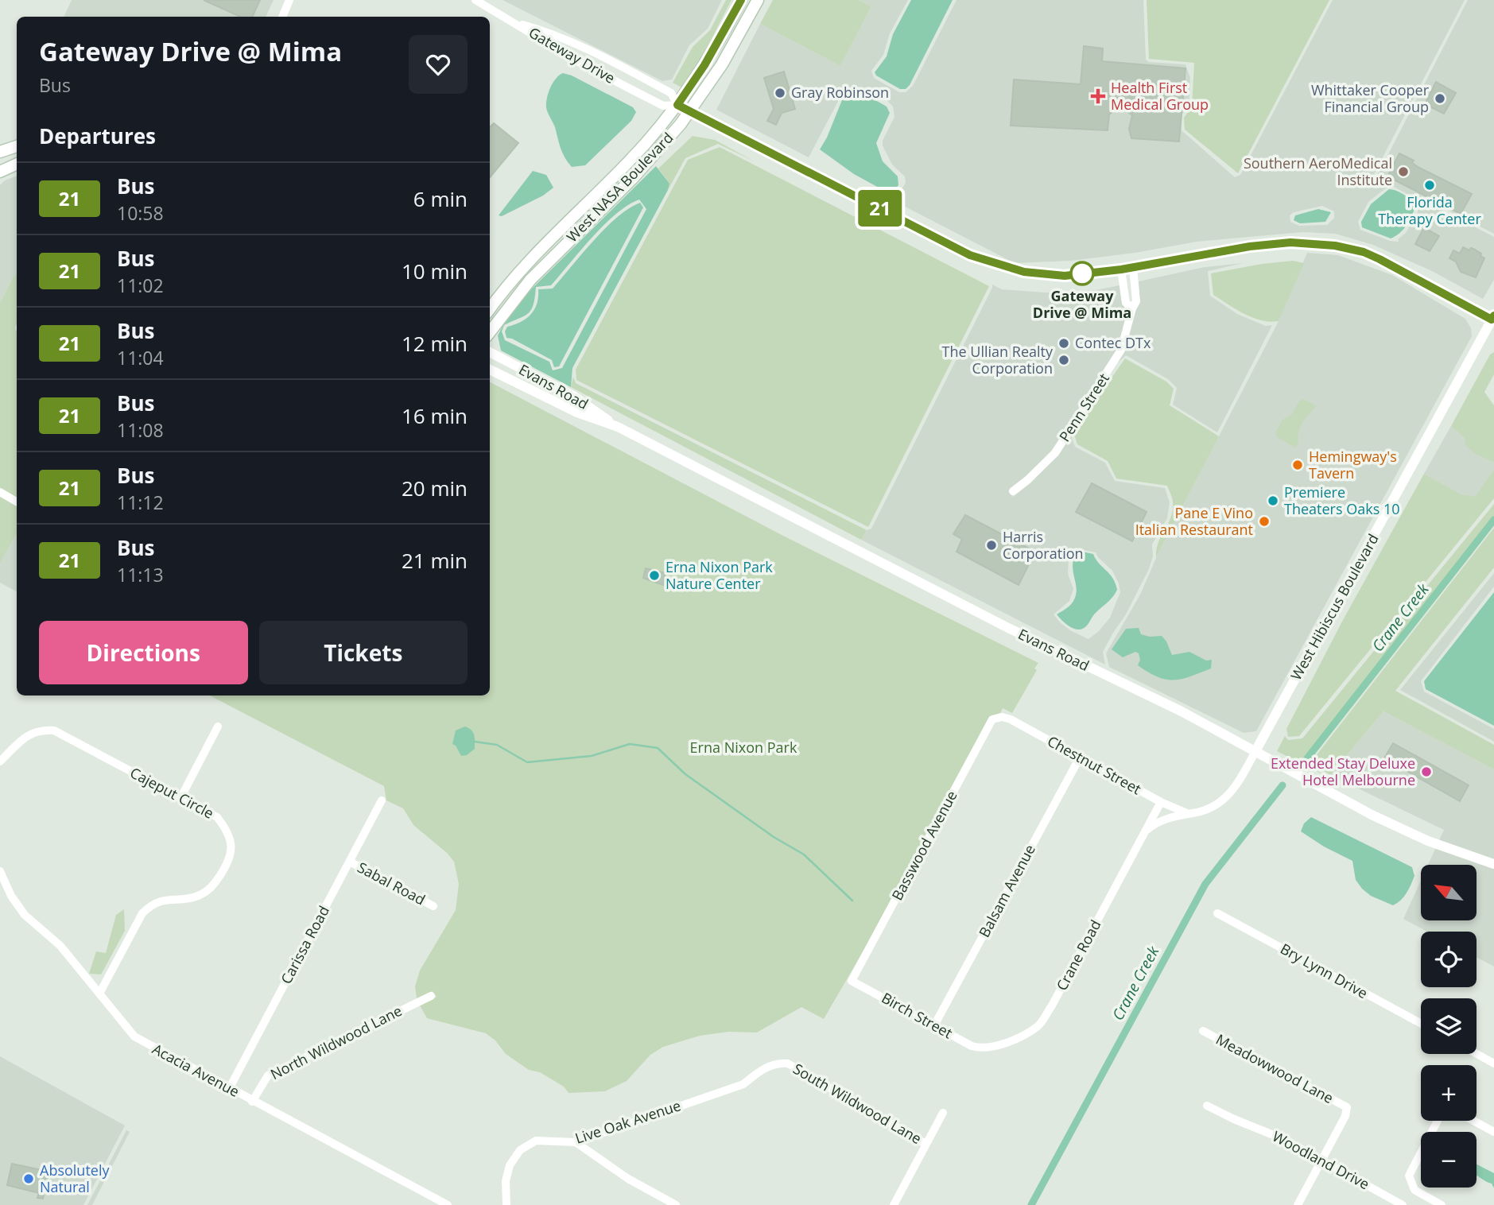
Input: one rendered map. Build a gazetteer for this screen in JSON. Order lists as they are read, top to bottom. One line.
{"streets":{"main road":["West NASA Boulevard"],"street":["Gateway Drive","Evans Road","Penn Street","West Hibiscus Boulevard","Chestnut Street","Cajeput Circle","Basswood Avenue","Sabal Road","Balsam Avenue","Carissa Road","Crane Road","Bry Lynn Drive","Birch Street","North Wildwood Lane","Meadowwood Lane","Acacia Avenue","South Wildwood Lane","Live Oak Avenue","Woodland Drive"]},"crossings":[["Gateway Drive","West NASA Boulevard"],["Gateway Drive","Penn Street"],["Gateway Drive","West Hibiscus Boulevard"],["Evans Road","West Hibiscus Boulevard"],["Chestnut Street","Basswood Avenue"],["Chestnut Street","Balsam Avenue"],["Chestnut Street","Crane Road"],["Cajeput Circle","Acacia Avenue"],["Basswood Avenue","Birch Street"],["Sabal Road","Carissa Road"],["Balsam Avenue","Birch Street"],["Carissa Road","Acacia Avenue"],["Crane Road","Birch Street"],["North Wildwood Lane","Acacia Avenue"],["Meadowwood Lane","Woodland Drive"],["South Wildwood Lane","Live Oak Avenue"]],"water":["Crane Creek"],"parks":["Erna Nixon Park"],"places":{"other":["Gray Robinson","Whittaker Cooper Financial Group","Southern AeroMedical Institute","Florida Therapy Center","Gateway Drive @ Mima","Contec DTx","The Ullian Realty Corporation","Hemingway's Tavern","Premiere Theaters Oaks 10","Pane E Vino Italian Restaurant","Harris Corporation","Erna Nixon Park Nature Center","Extended Stay Deluxe Hotel Melbourne","Absolutely Natural"],"health":["Health First Medical Group"]},"lines":["bus line 21"],"north":"top left","page":{"on_map":"21","heading":[["Gateway Drive @ Mima","Bus"],"Departures"],"list":[{"mark":"21","name":"Bus","note":"10:58","value":"6 min"},{"mark":"21","name":"Bus","note":"11:02","value":"10 min"},{"mark":"21","name":"Bus","note":"11:04","value":"12 min"},{"mark":"21","name":"Bus","note":"11:08","value":"16 min"},{"mark":"21","name":"Bus","note":"11:12","value":"20 min"},{"mark":"21","name":"Bus","note":"11:13","value":"21 min"}],"buttons":["Directions","Tickets"],"map_buttons":["+","−"]}}
